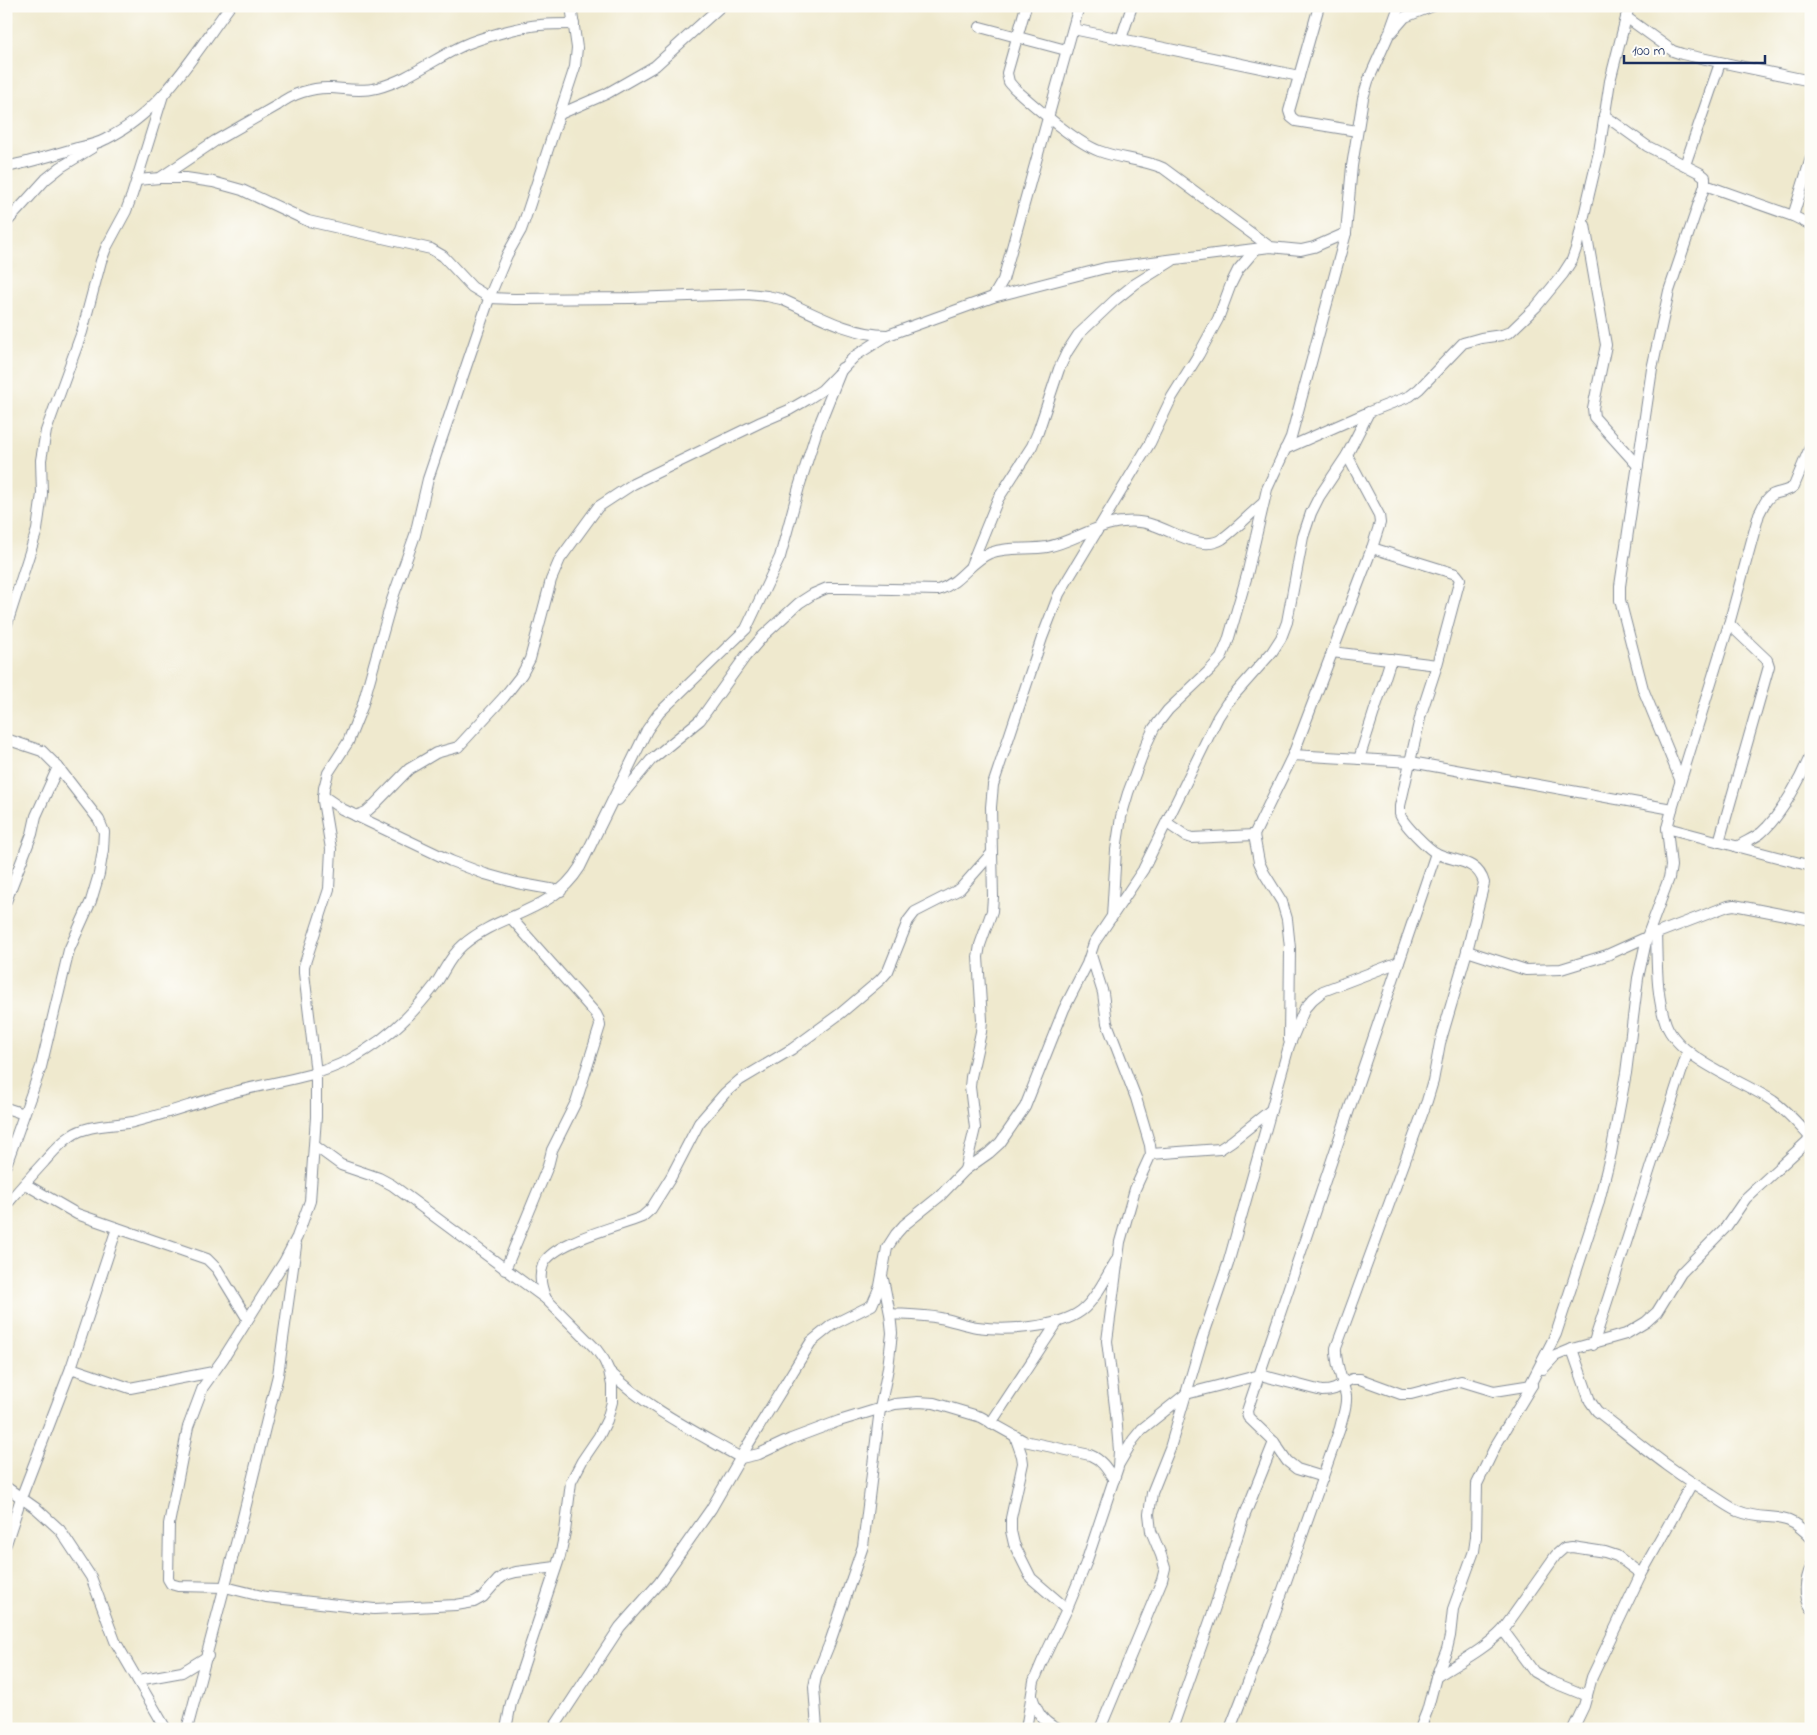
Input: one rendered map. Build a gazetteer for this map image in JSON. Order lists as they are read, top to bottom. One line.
{"scale_bar":"100 m"}
